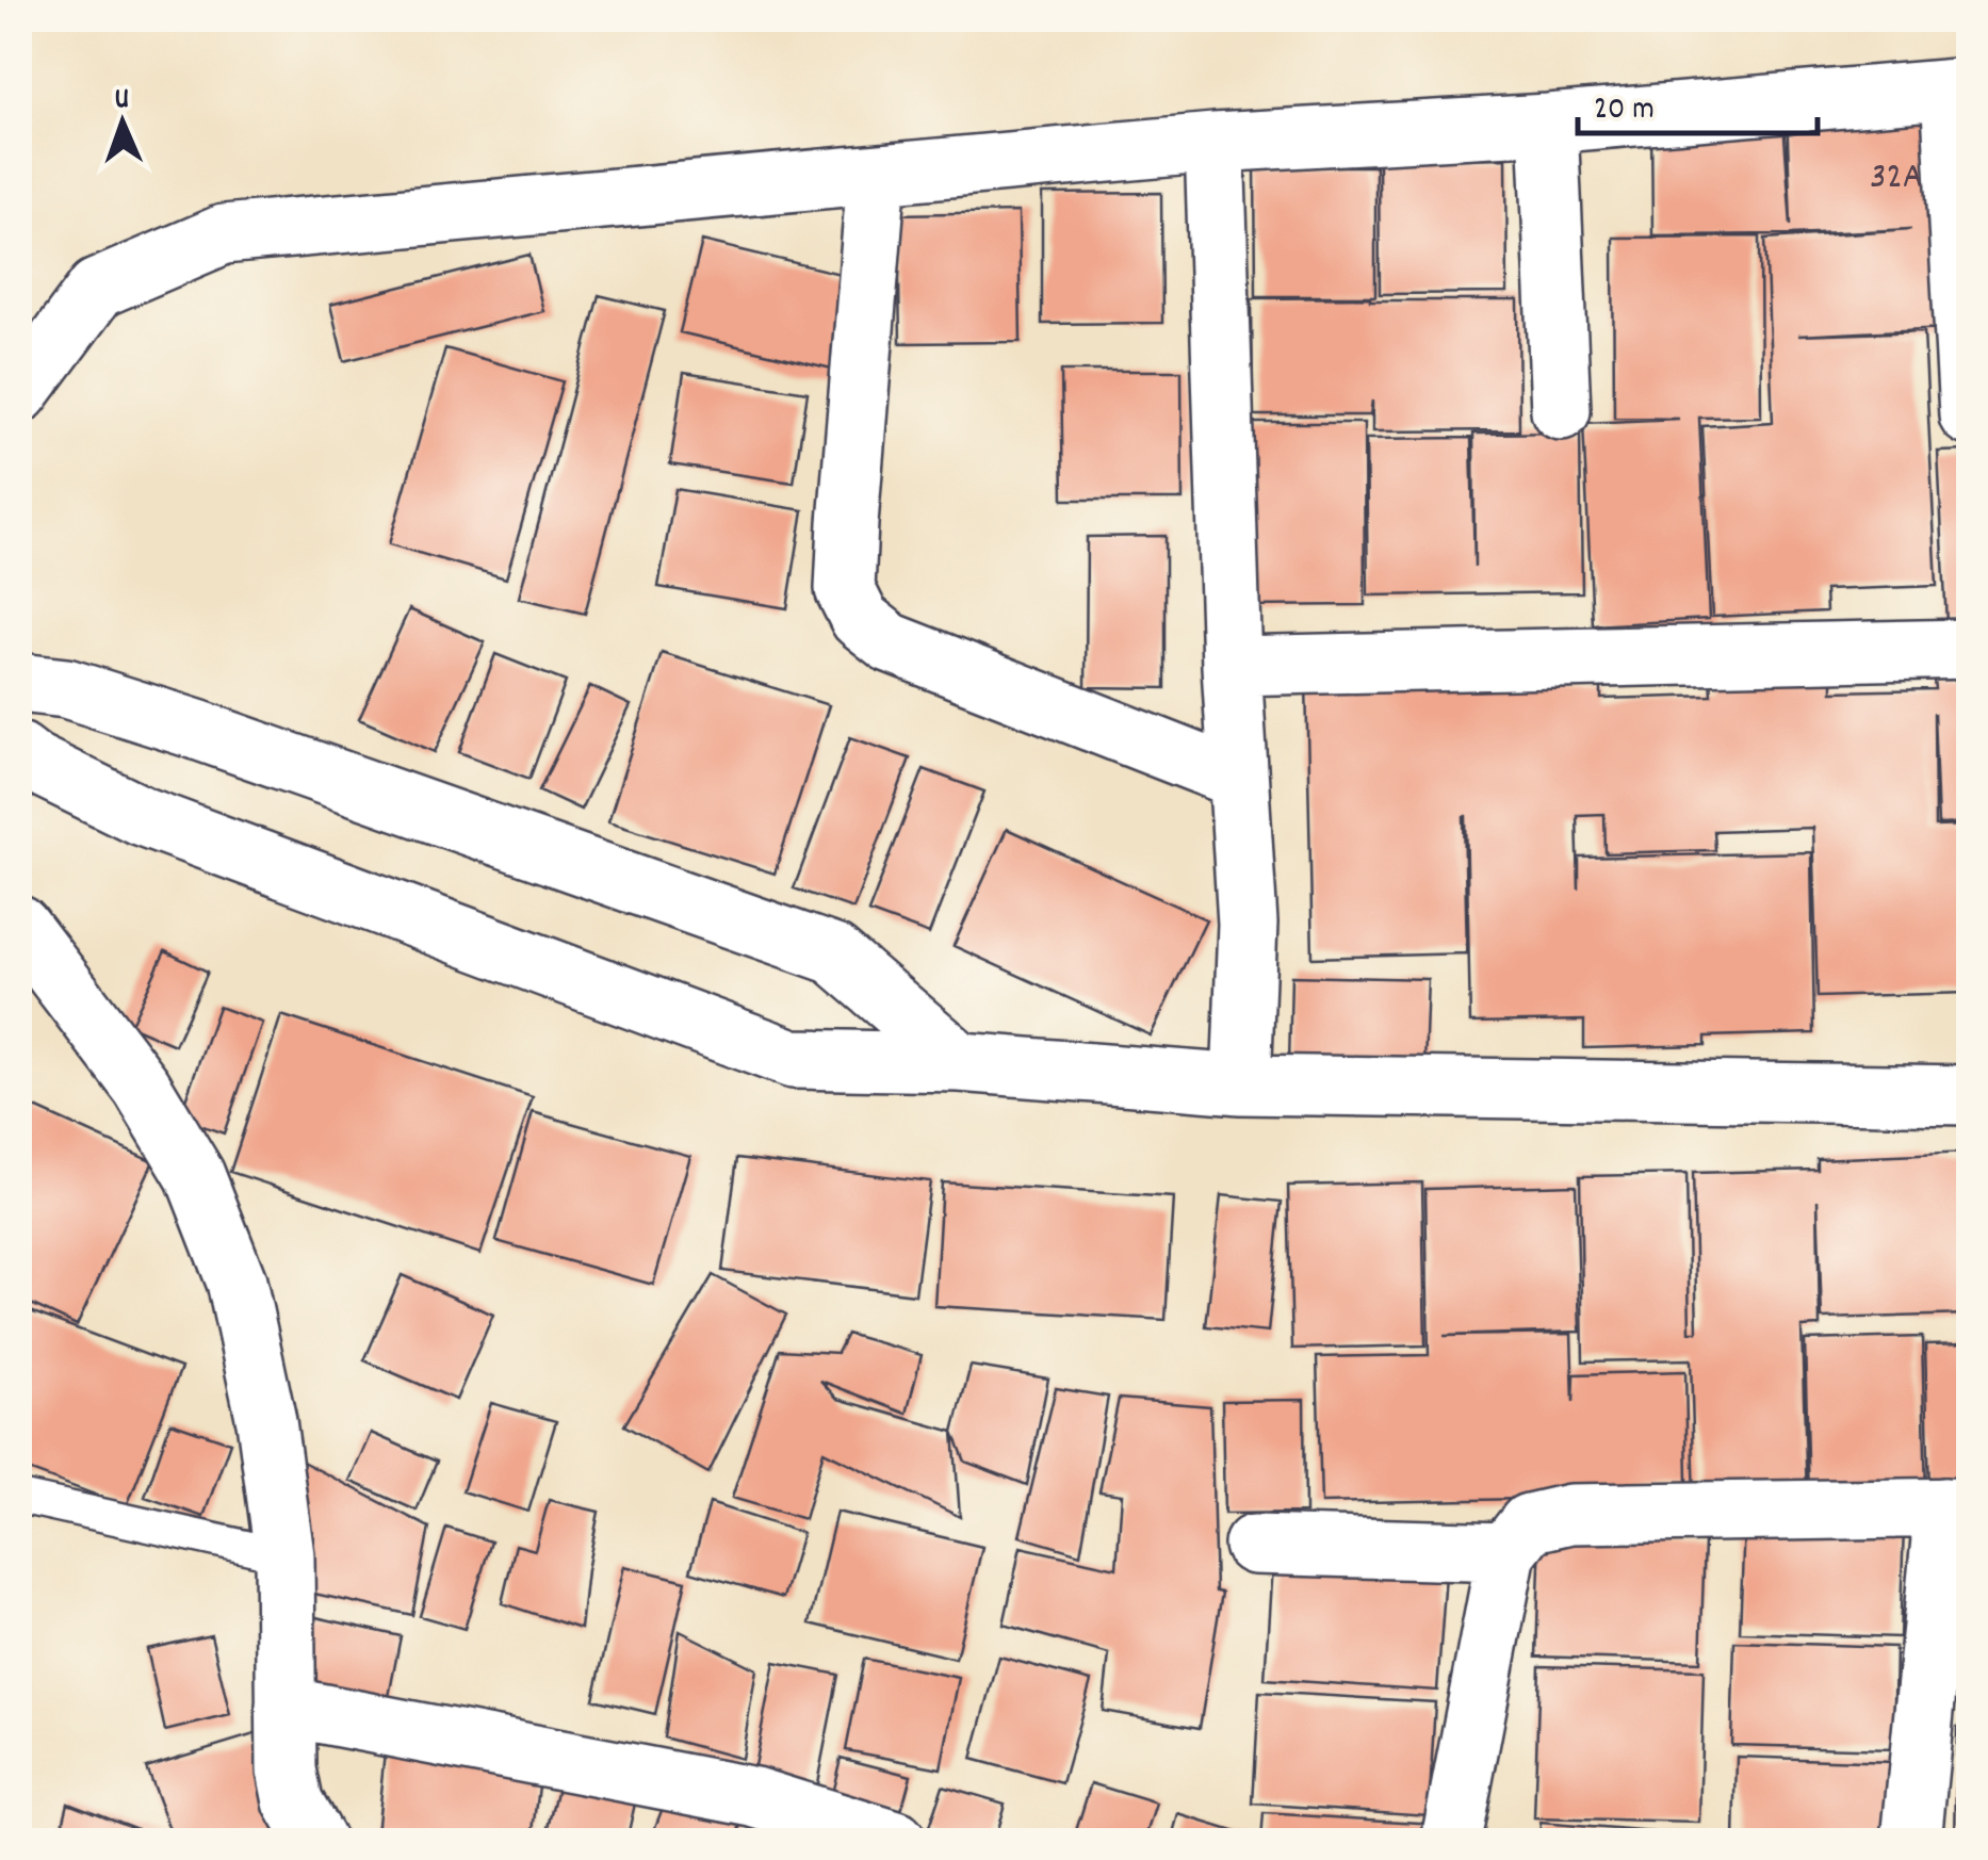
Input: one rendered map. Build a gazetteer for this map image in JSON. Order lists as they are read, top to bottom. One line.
{"house_numbers":["32A"],"scale_bar":"20 m","north":"top"}
